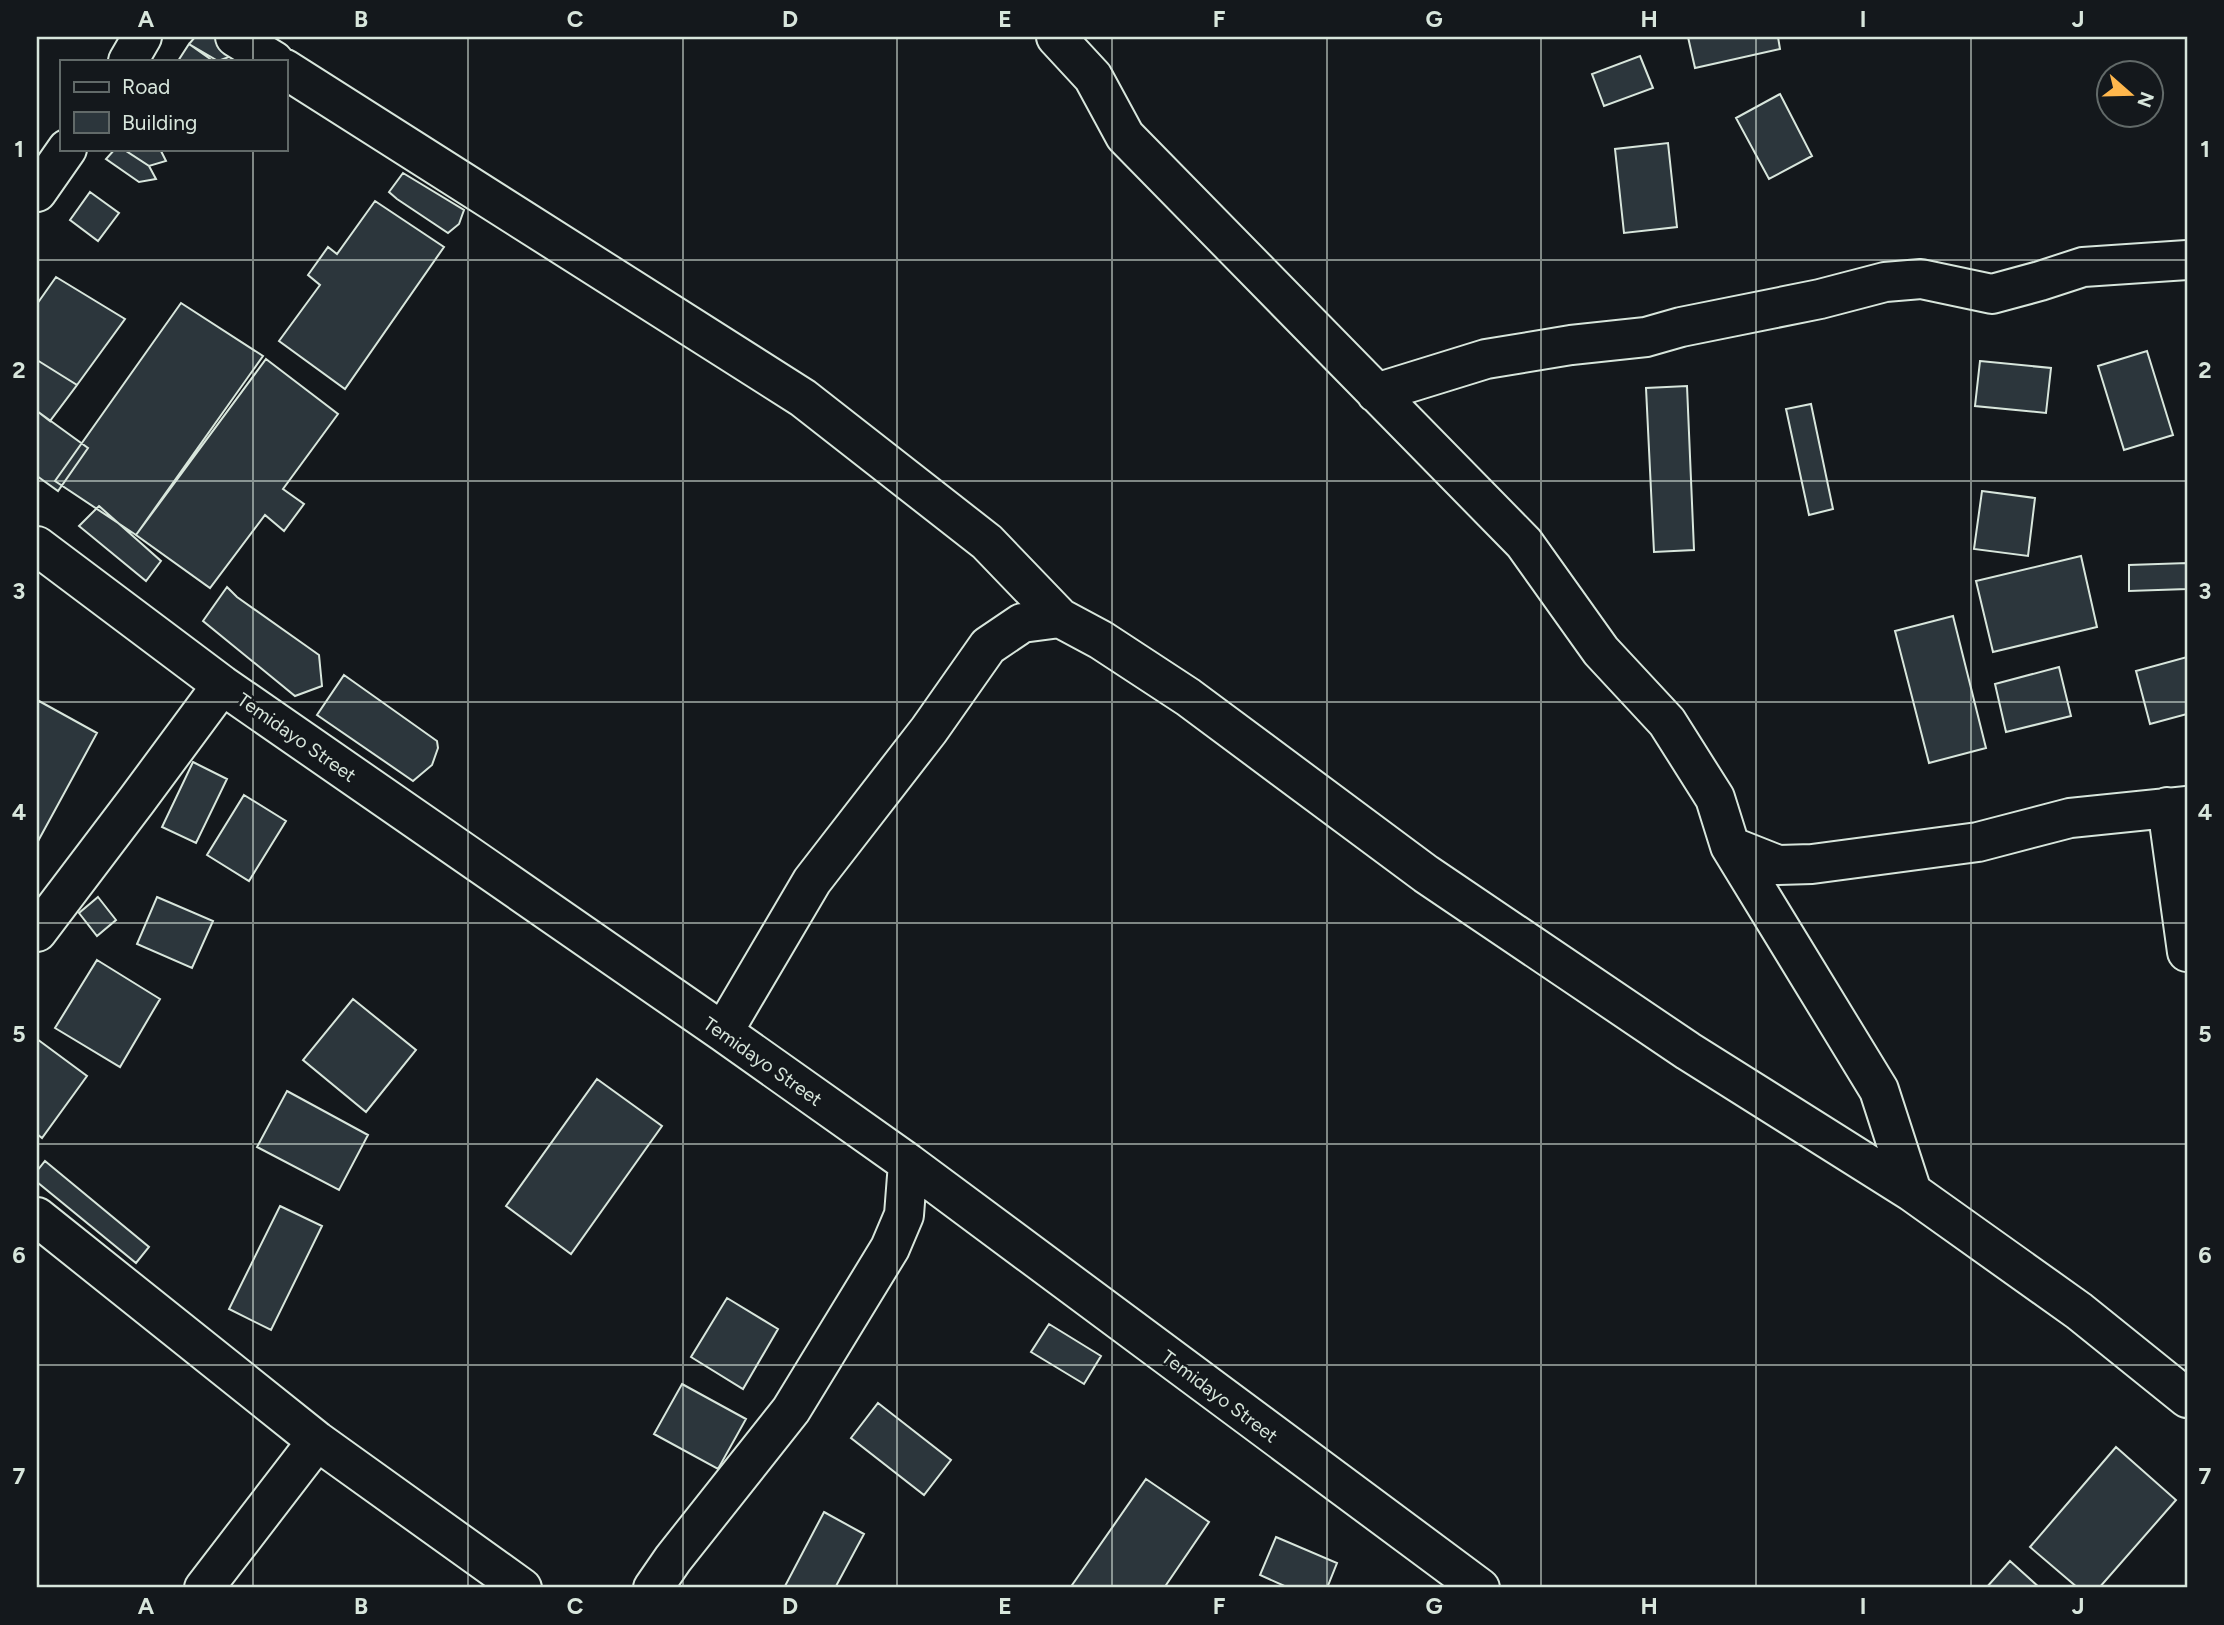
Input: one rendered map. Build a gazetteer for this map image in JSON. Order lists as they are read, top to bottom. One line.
{"streets":{"street":["Temidayo Street"]},"legend":["Road","Building"],"north":"right","grid":{"columns":["A","B","C","D","E","F","G","H","I","J"],"rows":["1","2","3","4","5","6","7"]}}
